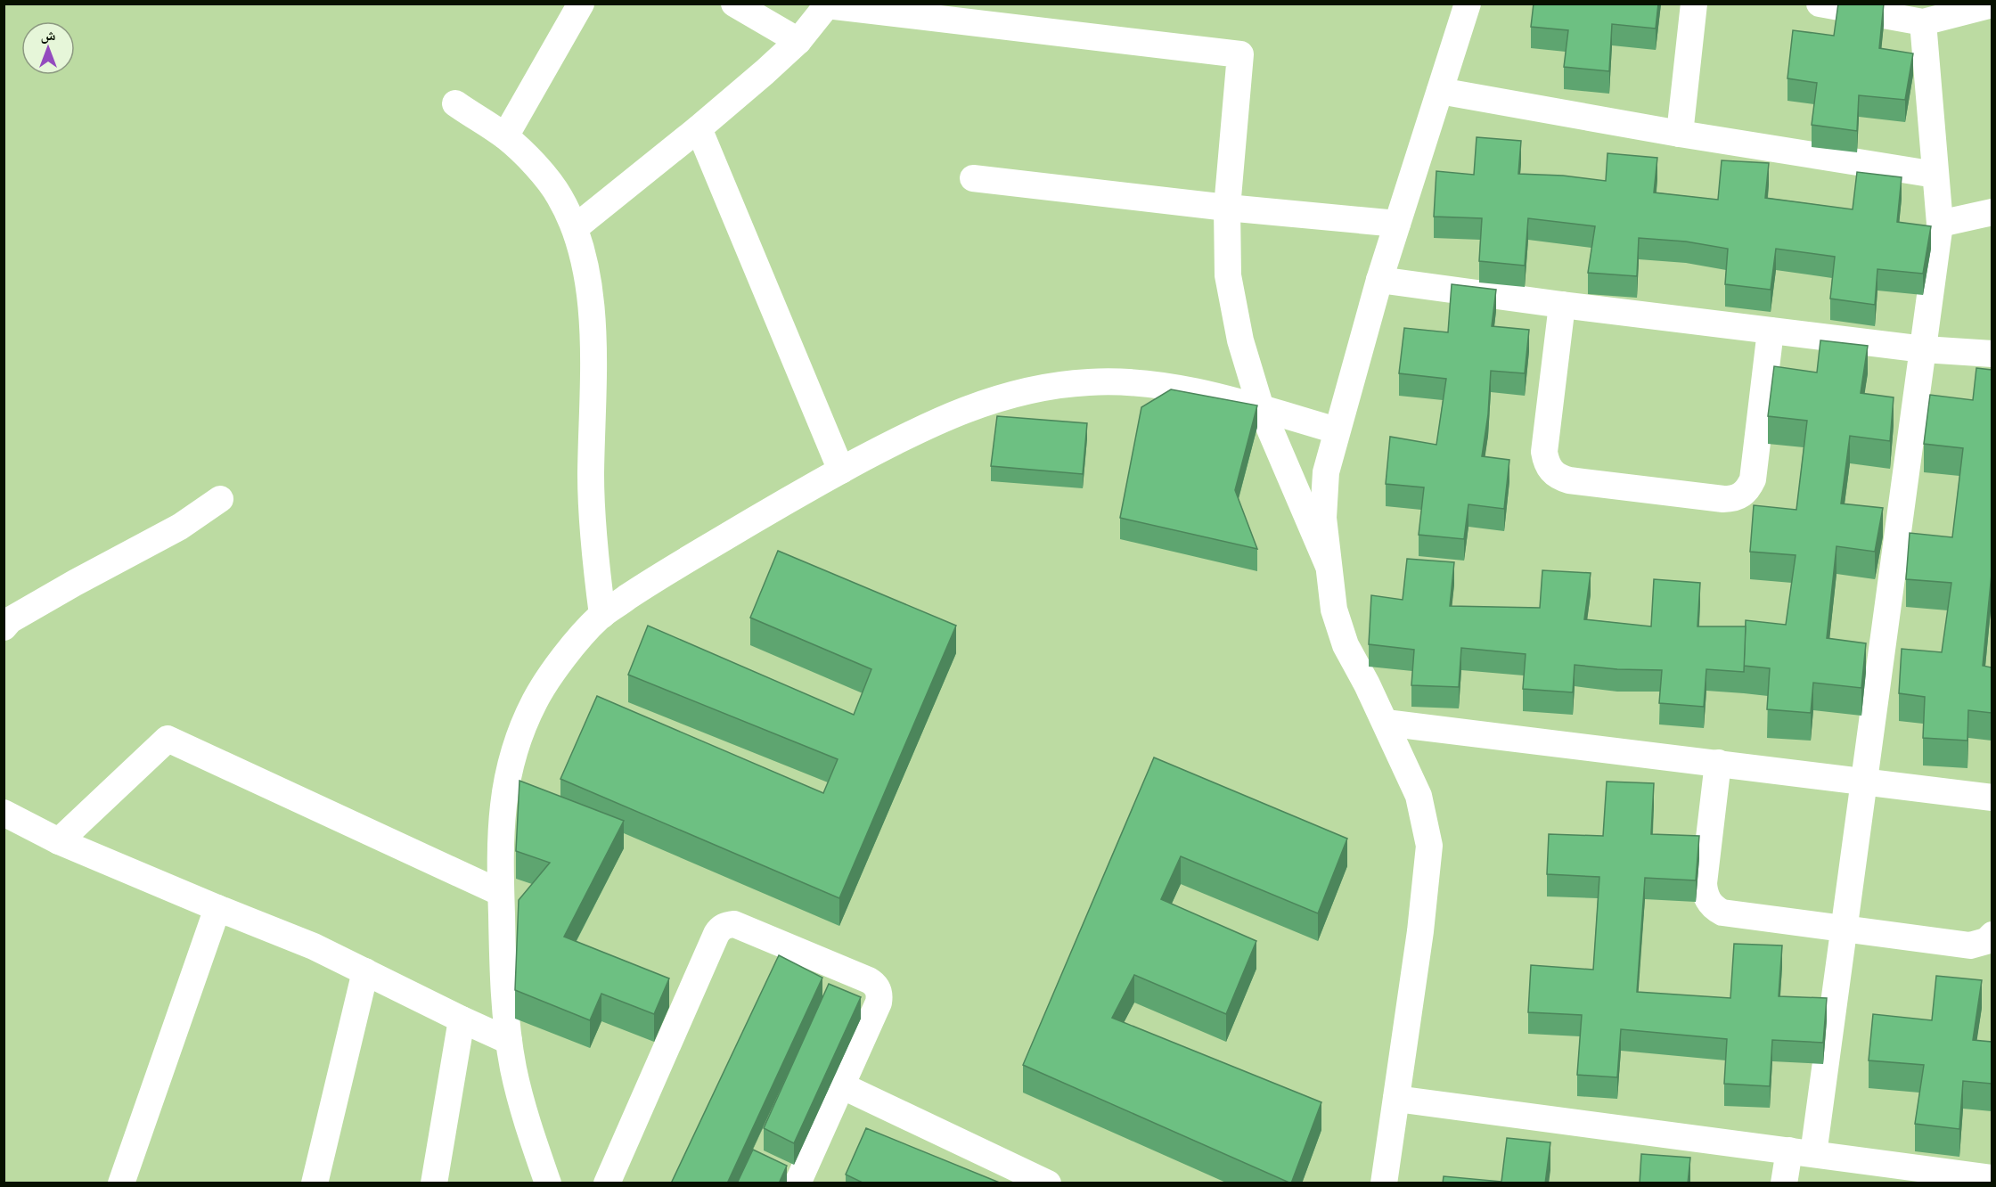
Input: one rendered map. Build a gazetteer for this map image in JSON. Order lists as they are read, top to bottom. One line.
{"north":"top"}
